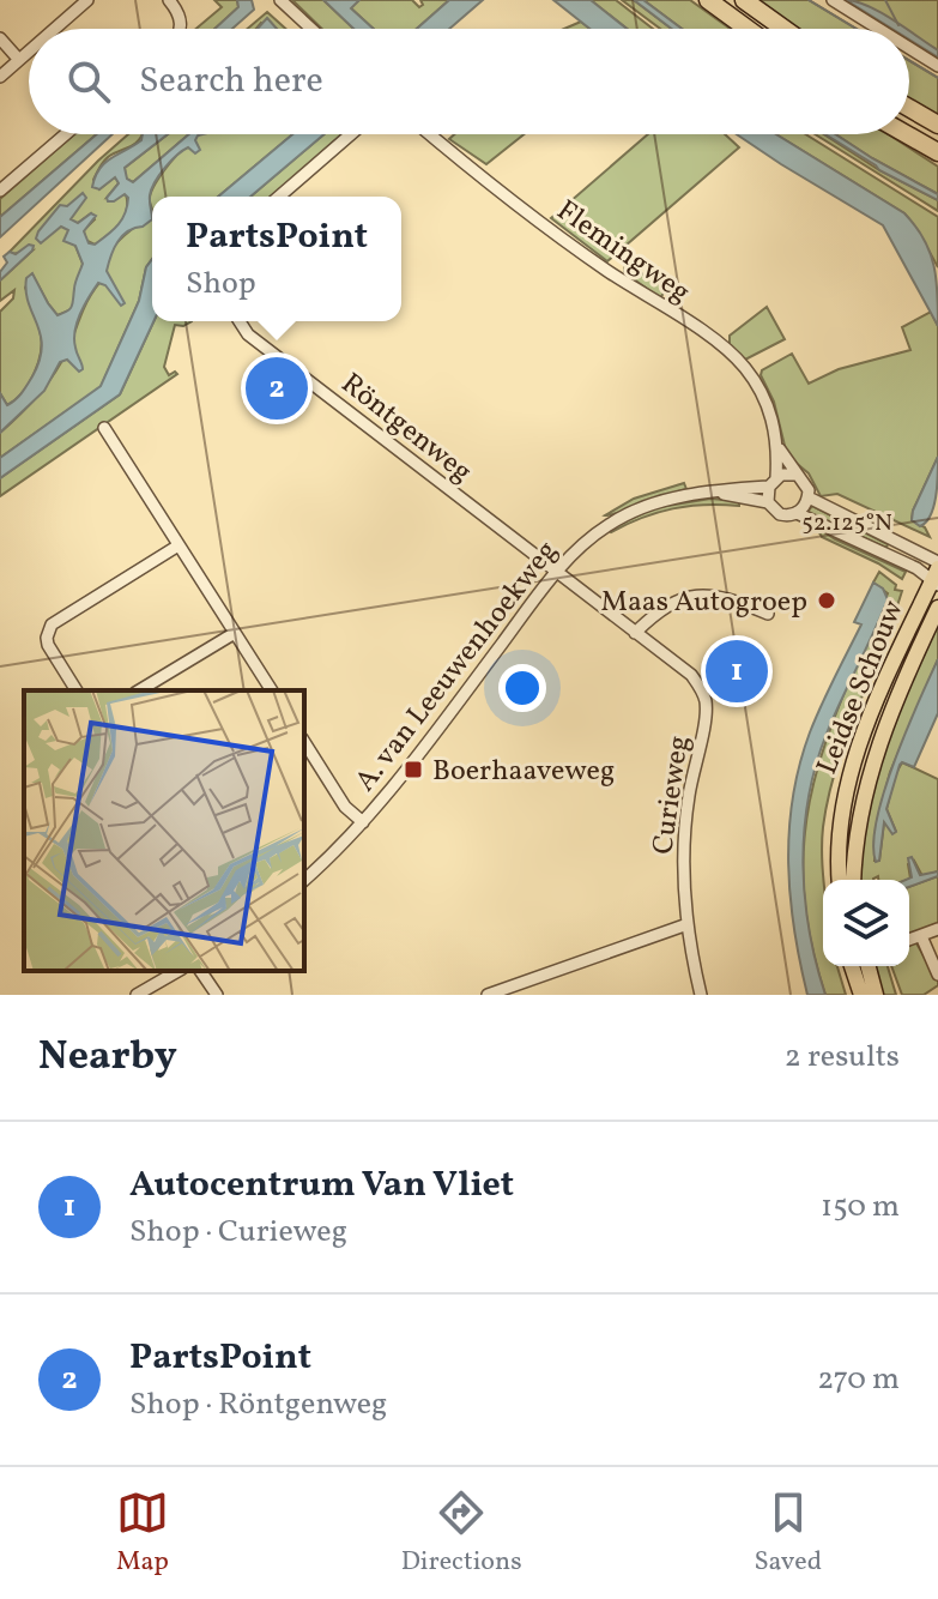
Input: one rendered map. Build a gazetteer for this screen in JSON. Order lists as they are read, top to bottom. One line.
{"streets":{"main road":["Leidse Schouw"],"street":["Flemingweg","Röntgenweg","A. van Leeuwenhoekweg","Curieweg"]},"crossings":[["Flemingweg","A. van Leeuwenhoekweg"],["Röntgenweg","A. van Leeuwenhoekweg"],["Röntgenweg","Curieweg"],["A. van Leeuwenhoekweg","Curieweg"]],"places":{"other":["Maas Autogroep"],"transit":["Boerhaaveweg"]},"page":{"search":"Search here","popup":["PartsPoint","Shop"],"pins":["2","1"],"heading":["Nearby","2 results"],"list":[{"mark":"1","name":"Autocentrum Van Vliet","note":"Shop · Curieweg","value":"150 m"},{"mark":"2","name":"PartsPoint","note":"Shop · Röntgenweg","value":"270 m"}],"nav":["Map","Directions","Saved"]},"coordinates":["52.125°N"]}
